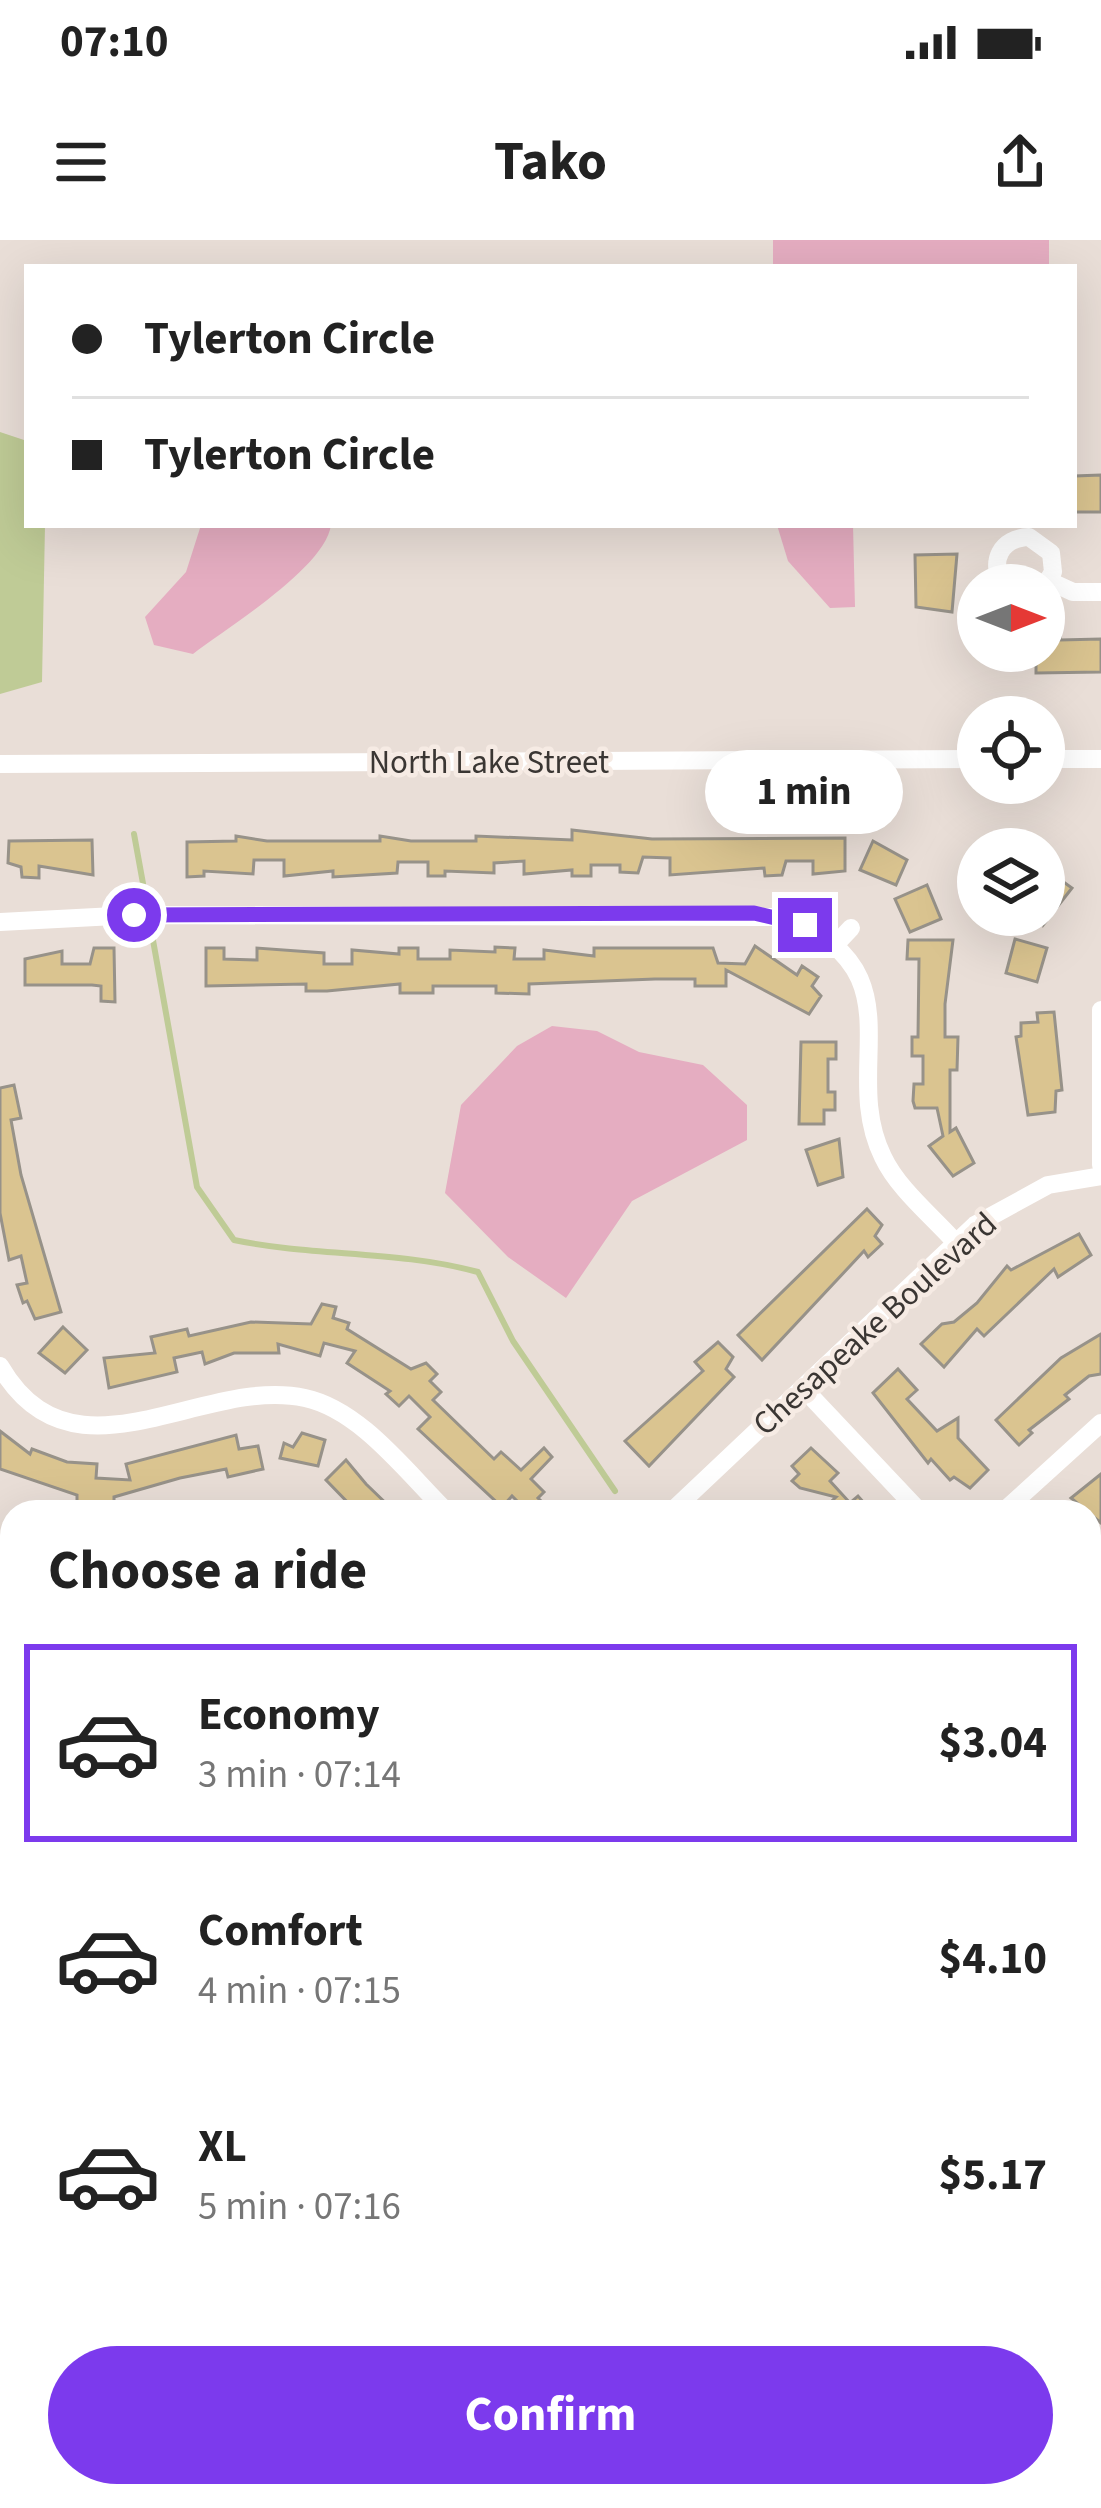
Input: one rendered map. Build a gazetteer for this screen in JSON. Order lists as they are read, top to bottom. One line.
{"streets":{"street":["North Lake Street","Chesapeake Boulevard"]},"north":"right","page":{"status":"07:10","header":"Tako","banner":["Tylerton Circle","Tylerton Circle"],"bubble":"1 min","heading":"Choose a ride","list":[{"name":"Economy","note":"3 min · 07:14","value":"$3.04"},{"name":"Comfort","note":"4 min · 07:15","value":"$4.10"},{"name":"XL","note":"5 min · 07:16","value":"$5.17"}],"buttons":"Confirm"}}
